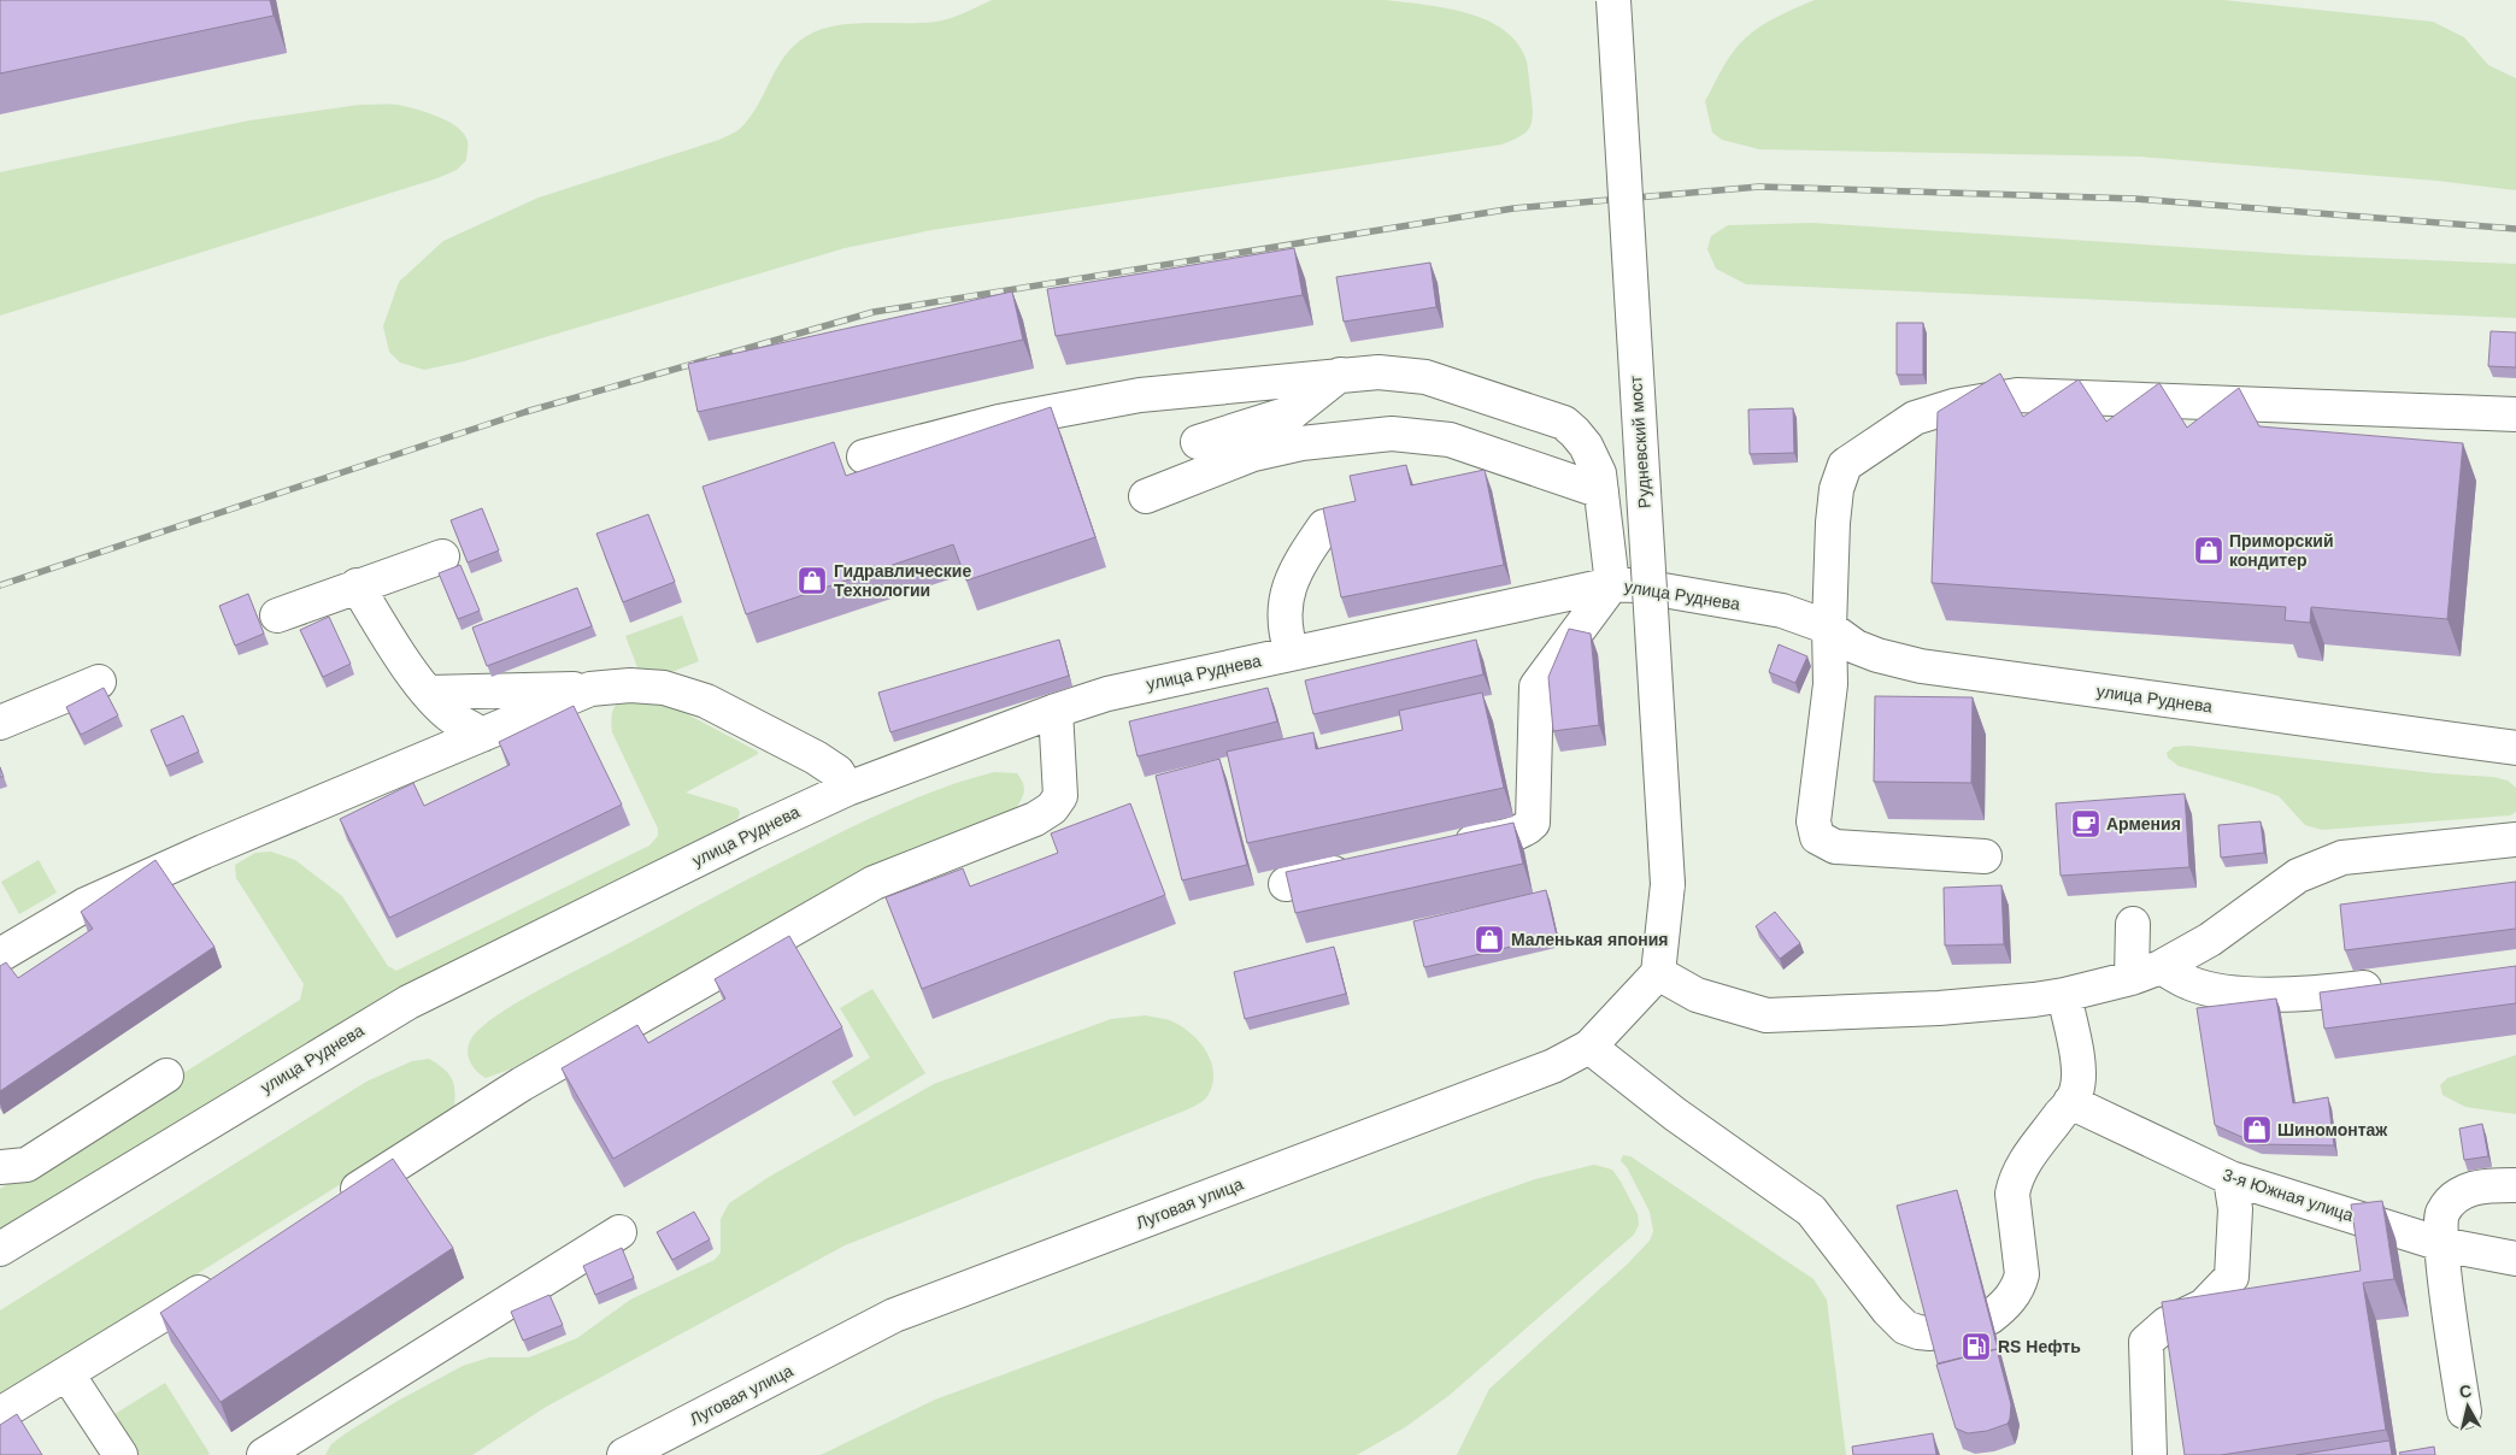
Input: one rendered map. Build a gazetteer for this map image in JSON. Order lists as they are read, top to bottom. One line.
{"streets":{"street":["Рудневский мост","улица Руднева","3-я Южная улица","Луговая улица"]},"crossings":[["Рудневский мост","Луговая улица"]],"places":{"shop":["Приморский кондитер","Гидравлические Технологии","Маленькая япония","Шиномонтаж"],"cafe":["Армения"],"fuel station":["RS Нефть"]},"north":"top"}
